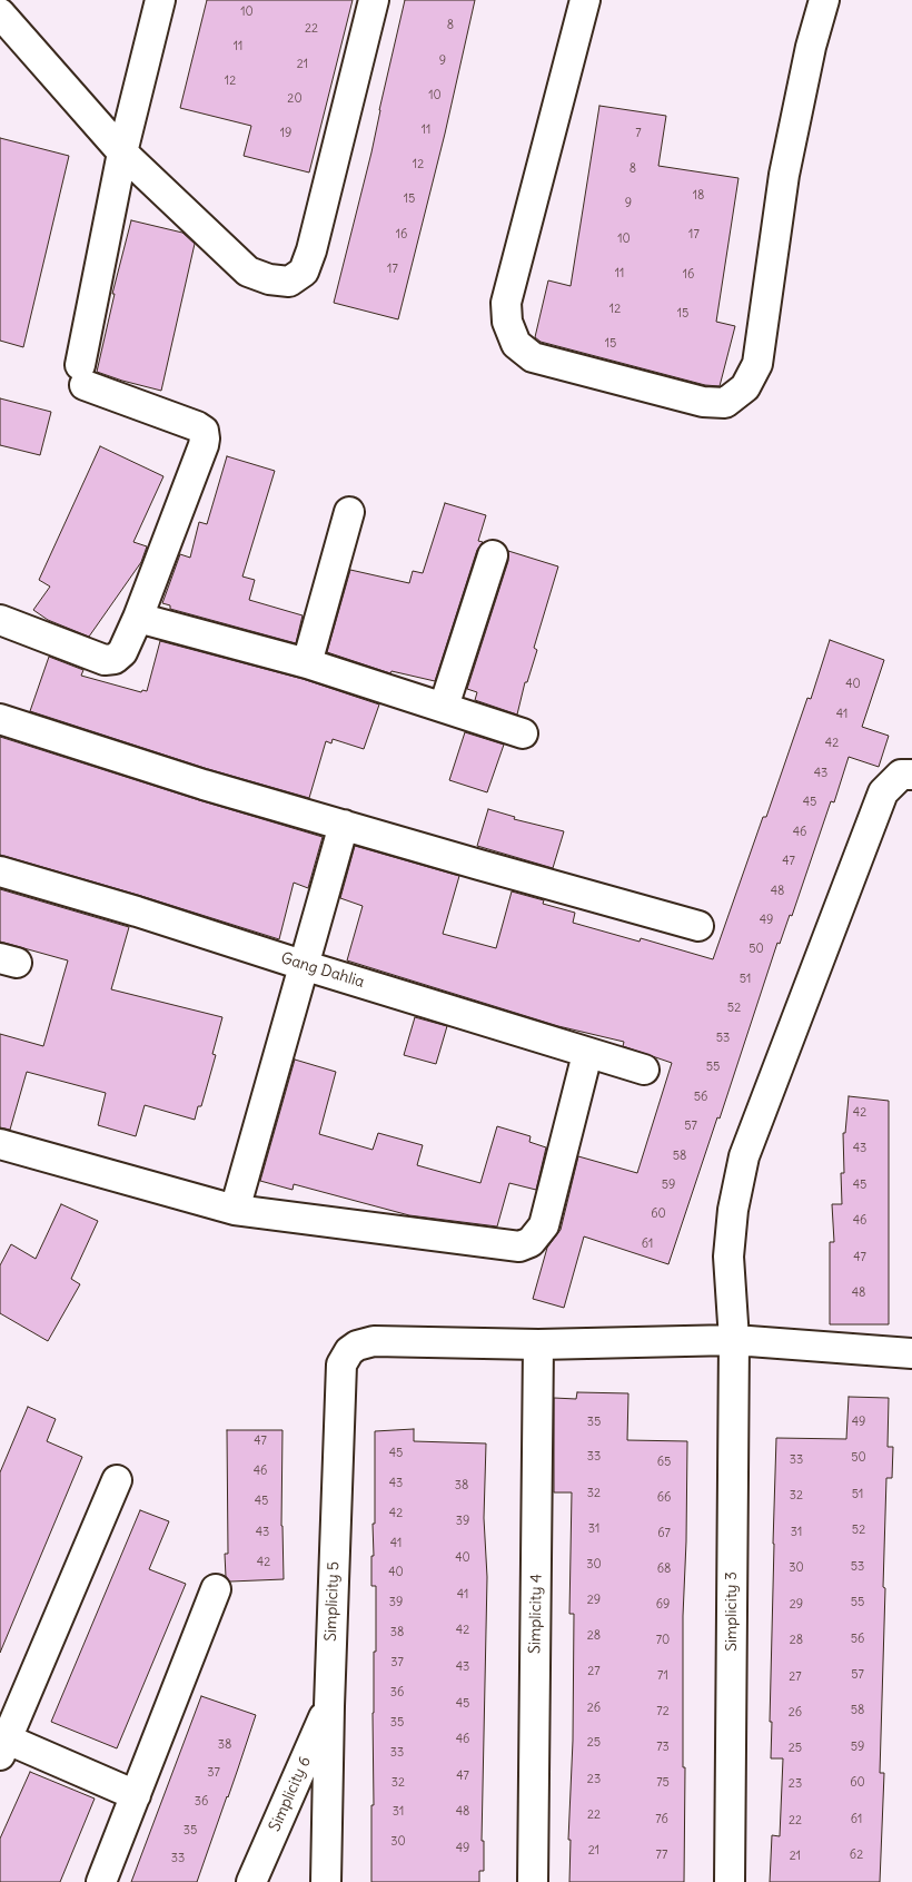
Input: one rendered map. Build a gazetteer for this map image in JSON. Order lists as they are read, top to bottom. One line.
{"streets":{"street":["Gang Dahlia","Simplicity 5","Simplicity 3","Simplicity 4","Simplicity 6"]},"crossings":[["Simplicity 5","Simplicity 4"],["Simplicity 5","Simplicity 6"]],"house_numbers":["10","8","22","11","9","21","12","10","20","11","19","7","12","8","18","15","9","16","17","10","17","11","16","12","15","15","40","41","42","43","45","46","47","48","49","50","51","52","53","55","56","42","57","43","58","59","45","60","46","61","47","48","35","49","47","45","33","50","33","65","46","43","38","32","51","32","66","45","42","39","31","52","43","31","67","41","40","42","30","53","30","68","40","41","29","39","55","69","29","42","38","28","56","70","28","37","43","27","57","71","27","36","45","26","58","72","26","35","46","25","38","73","59","25","33","37","47","23","32","75","60","23","36","31","48","22","76","61","22","35","30","49","21","77","62","21","33"]}
